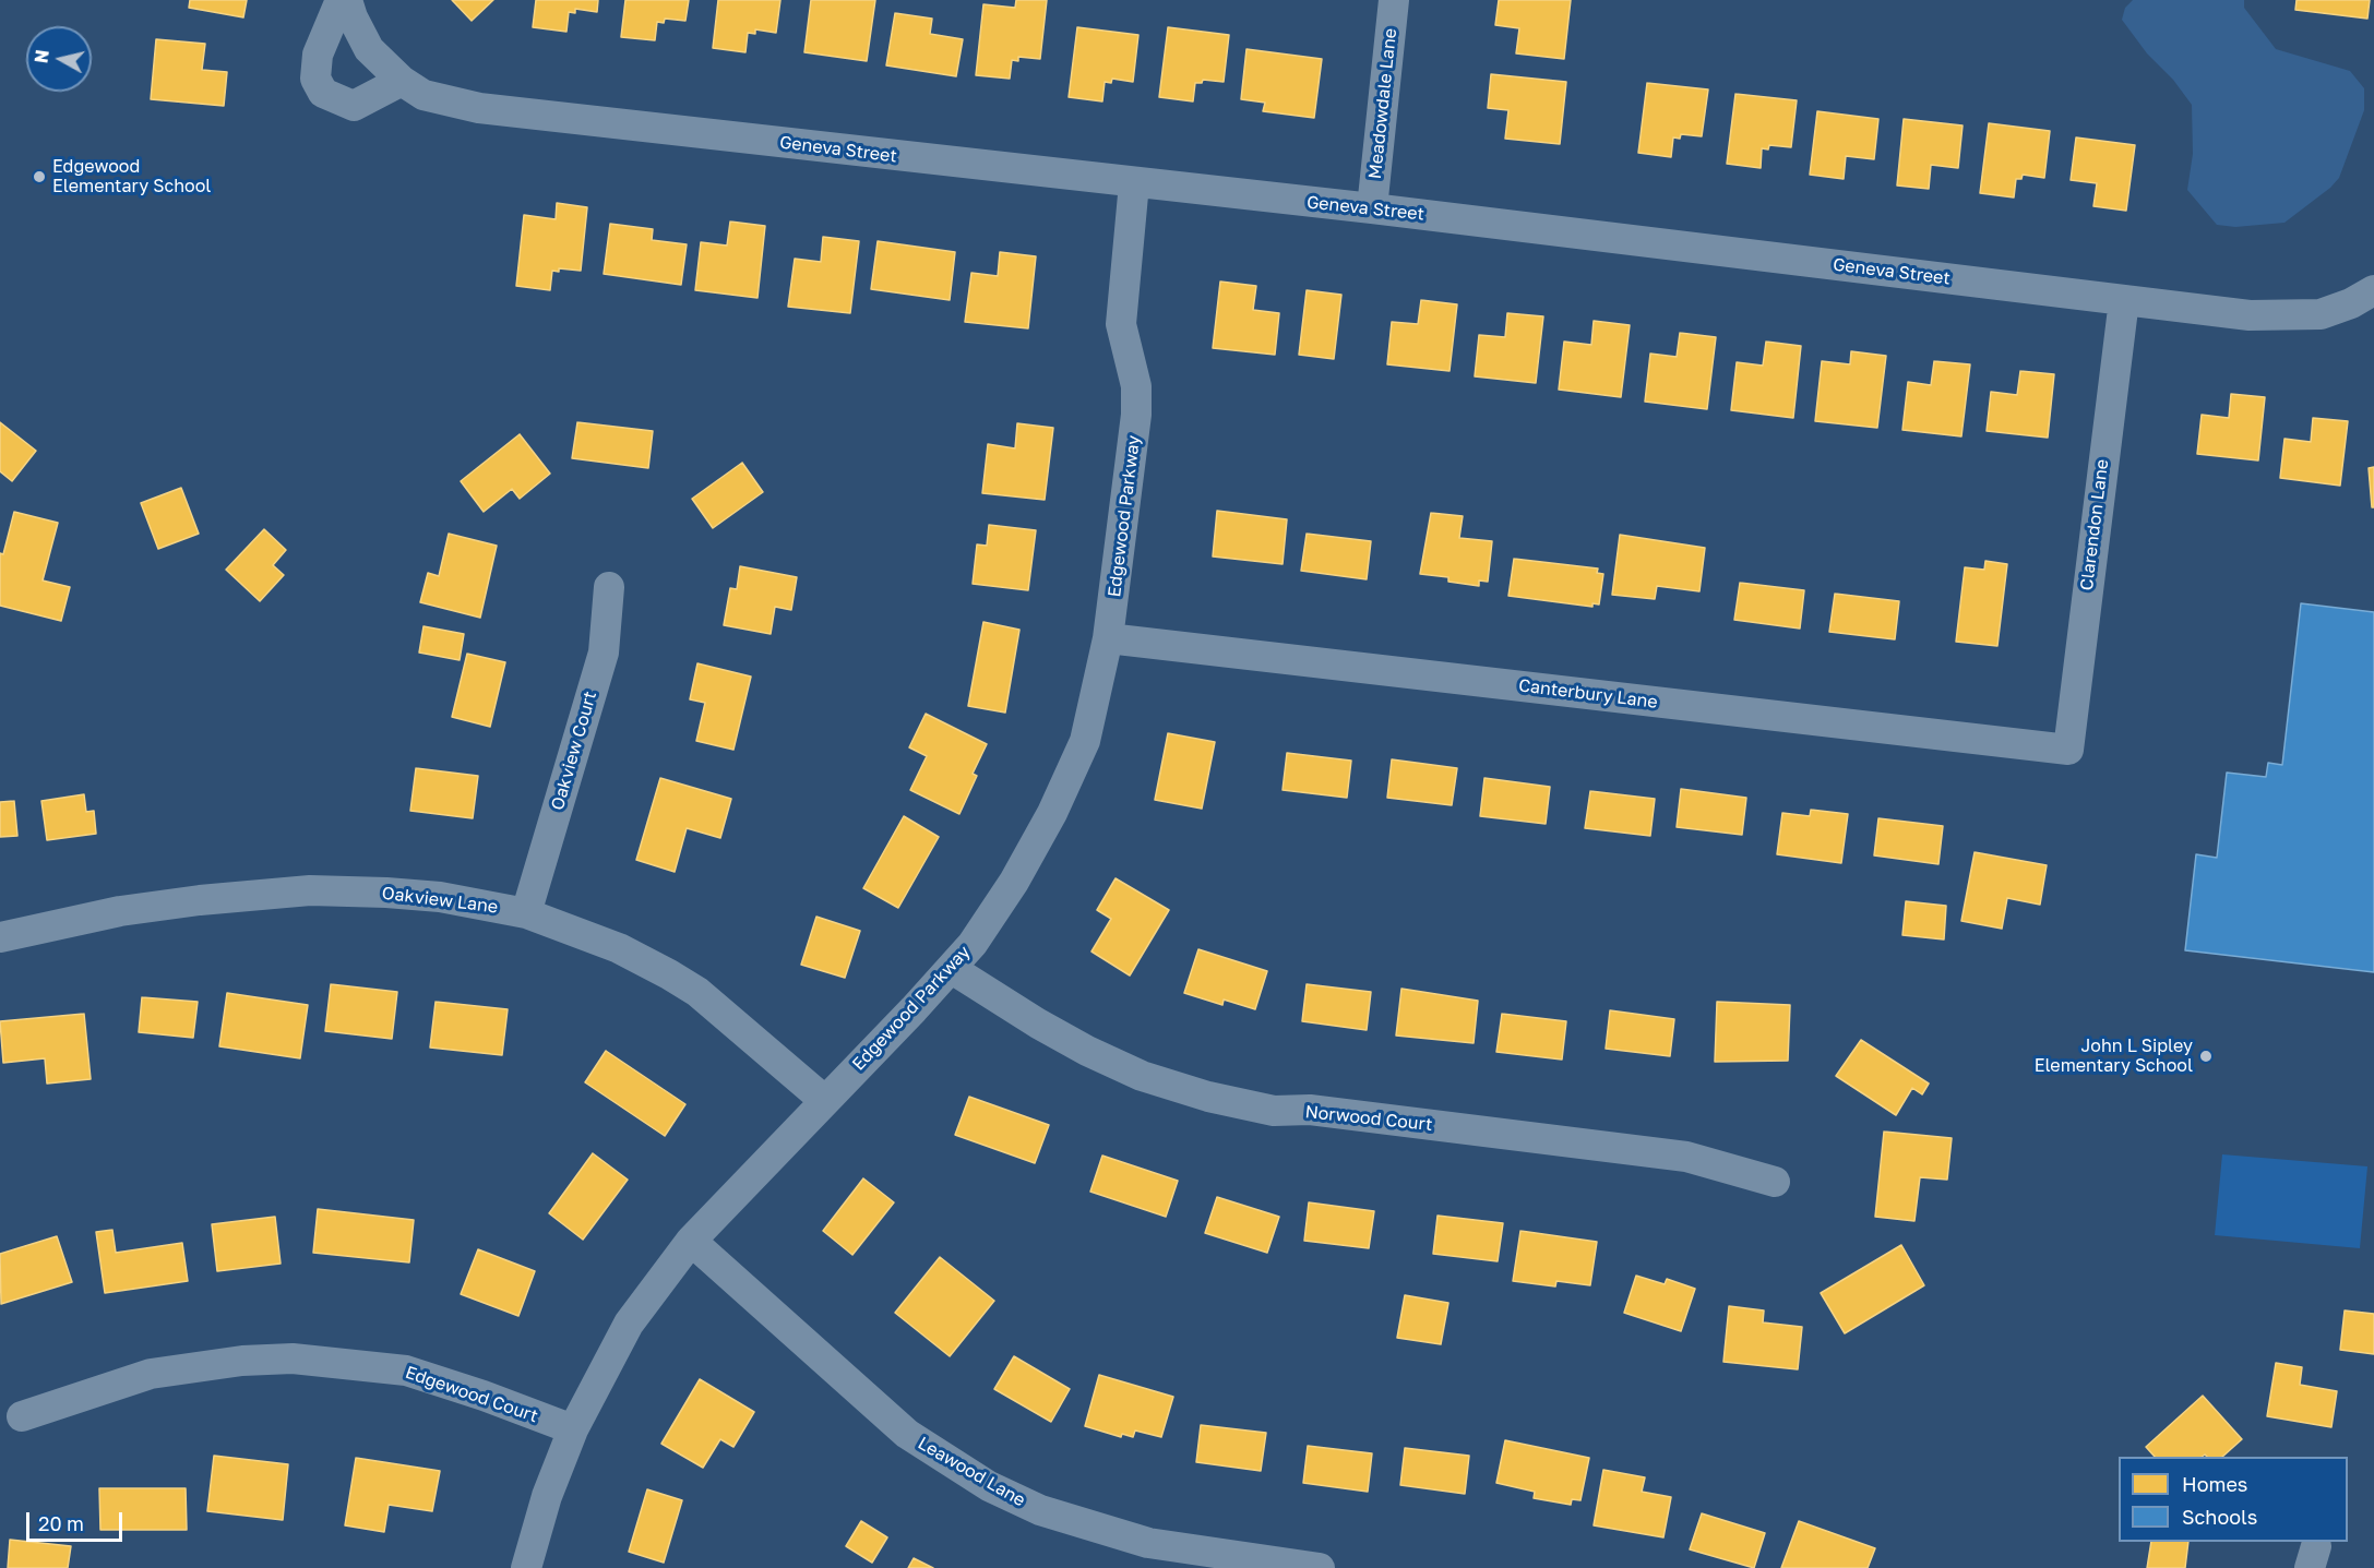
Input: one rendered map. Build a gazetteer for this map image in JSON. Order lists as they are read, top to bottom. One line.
{"streets":{"street":["Meadowdale Lane","Geneva Street","Edgewood Parkway","Clarendon Lane","Canterbury Lane","Oakview Court","Oakview Lane","Norwood Court","Edgewood Court","Leawood Lane"]},"crossings":[["Meadowdale Lane","Geneva Street"],["Geneva Street","Edgewood Parkway"],["Geneva Street","Clarendon Lane"],["Edgewood Parkway","Canterbury Lane"],["Edgewood Parkway","Oakview Lane"],["Edgewood Parkway","Norwood Court"],["Edgewood Parkway","Edgewood Court"],["Edgewood Parkway","Leawood Lane"],["Clarendon Lane","Canterbury Lane"],["Oakview Court","Oakview Lane"]],"places":["Edgewood Elementary School","John L Sipley Elementary School"],"legend":["Homes","Schools"],"scale_bar":"20 m","north":"left"}
